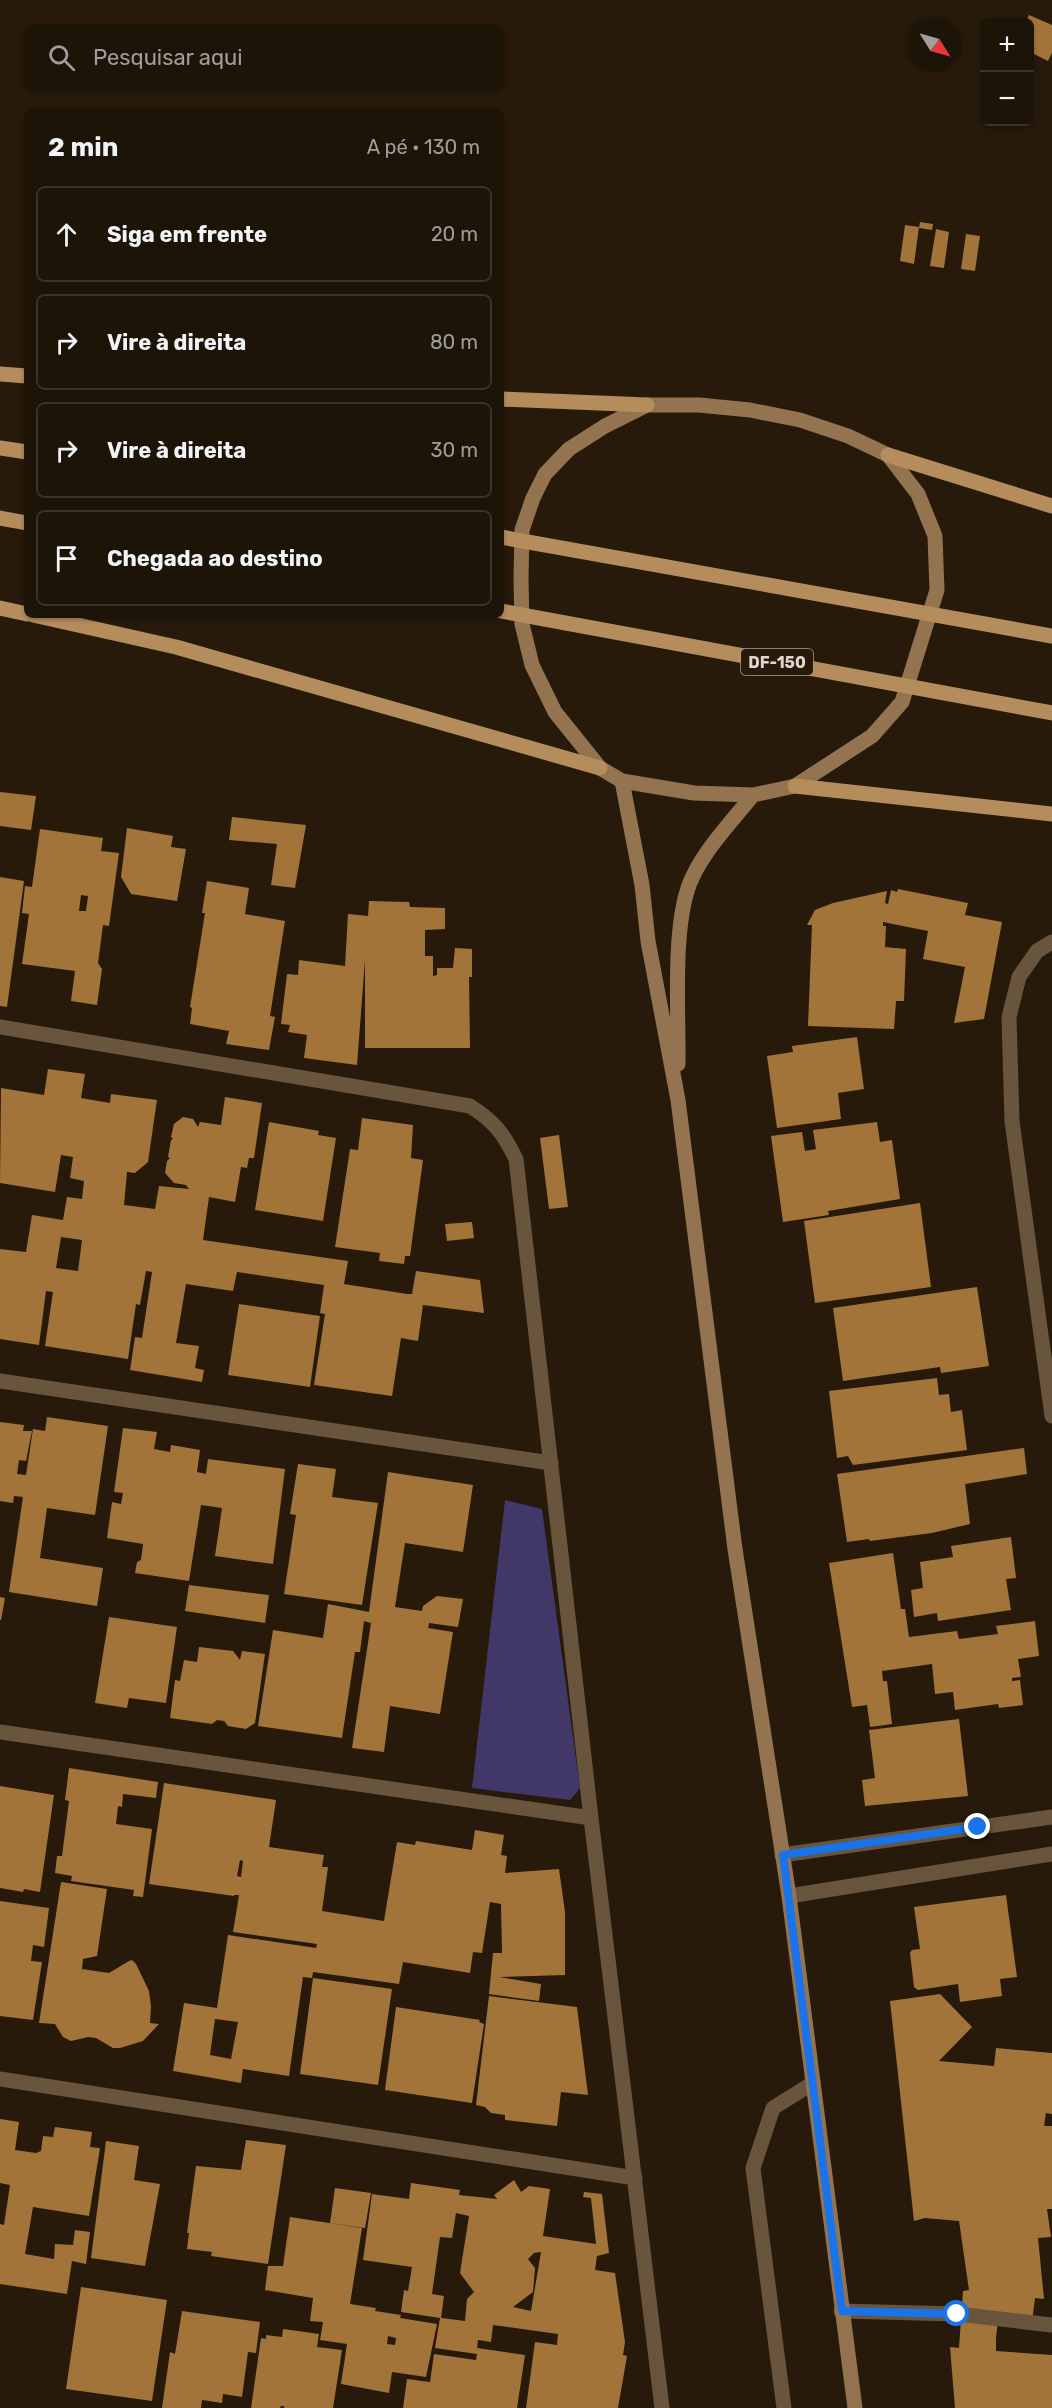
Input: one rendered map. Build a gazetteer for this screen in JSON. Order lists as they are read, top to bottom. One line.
{"streets":{"main road":["DF-150"]},"north":"bottom right","page":{"map_buttons":["+","−"],"search":"Pesquisar aqui","heading":["2 min","A pé · 130 m"],"list":[["Siga em frente","20 m"],["Vire à direita","80 m"],["Vire à direita","30 m"],"Chegada ao destino"]}}
